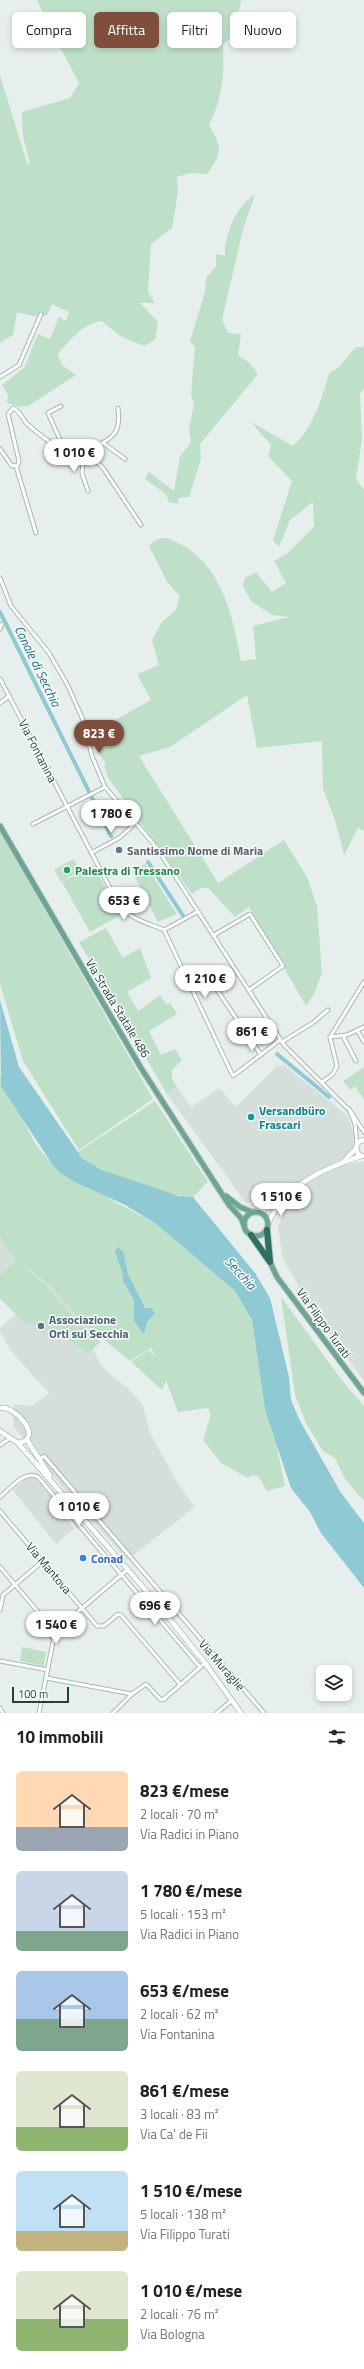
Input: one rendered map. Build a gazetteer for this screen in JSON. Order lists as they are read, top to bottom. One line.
{"streets":{"main road":["Via Strada Statale 486","Via Filippo Turati"],"street":["Via Fontanina","Via Mantova","Via Muraglie"]},"water":["Canale di Secchia","Secchia"],"places":["Santissimo Nome di Maria","Palestra di Tressano","Versandbüro Frascari","Associazione Orti sul Secchia","Conad"],"scale_bar":"100 m","page":{"chip":["Compra","Affitta","Filtri","Nuovo"],"price":["1 010 €","823 €","1 780 €","653 €","1 210 €","861 €","1 510 €","1 010 €","696 €","1 540 €"],"scale":"100 m","heading":"10 immobili","list":[{"name":"823 €/mese","note":"2 locali · 70 m² · Via Radici in Piano"},{"name":"1 780 €/mese","note":"5 locali · 153 m² · Via Radici in Piano"},{"name":"653 €/mese","note":"2 locali · 62 m² · Via Fontanina"},{"name":"861 €/mese","note":"3 locali · 83 m² · Via Ca' de Fii"},{"name":"1 510 €/mese","note":"5 locali · 138 m² · Via Filippo Turati"},{"name":"1 010 €/mese","note":"2 locali · 76 m² · Via Bologna"}]}}
